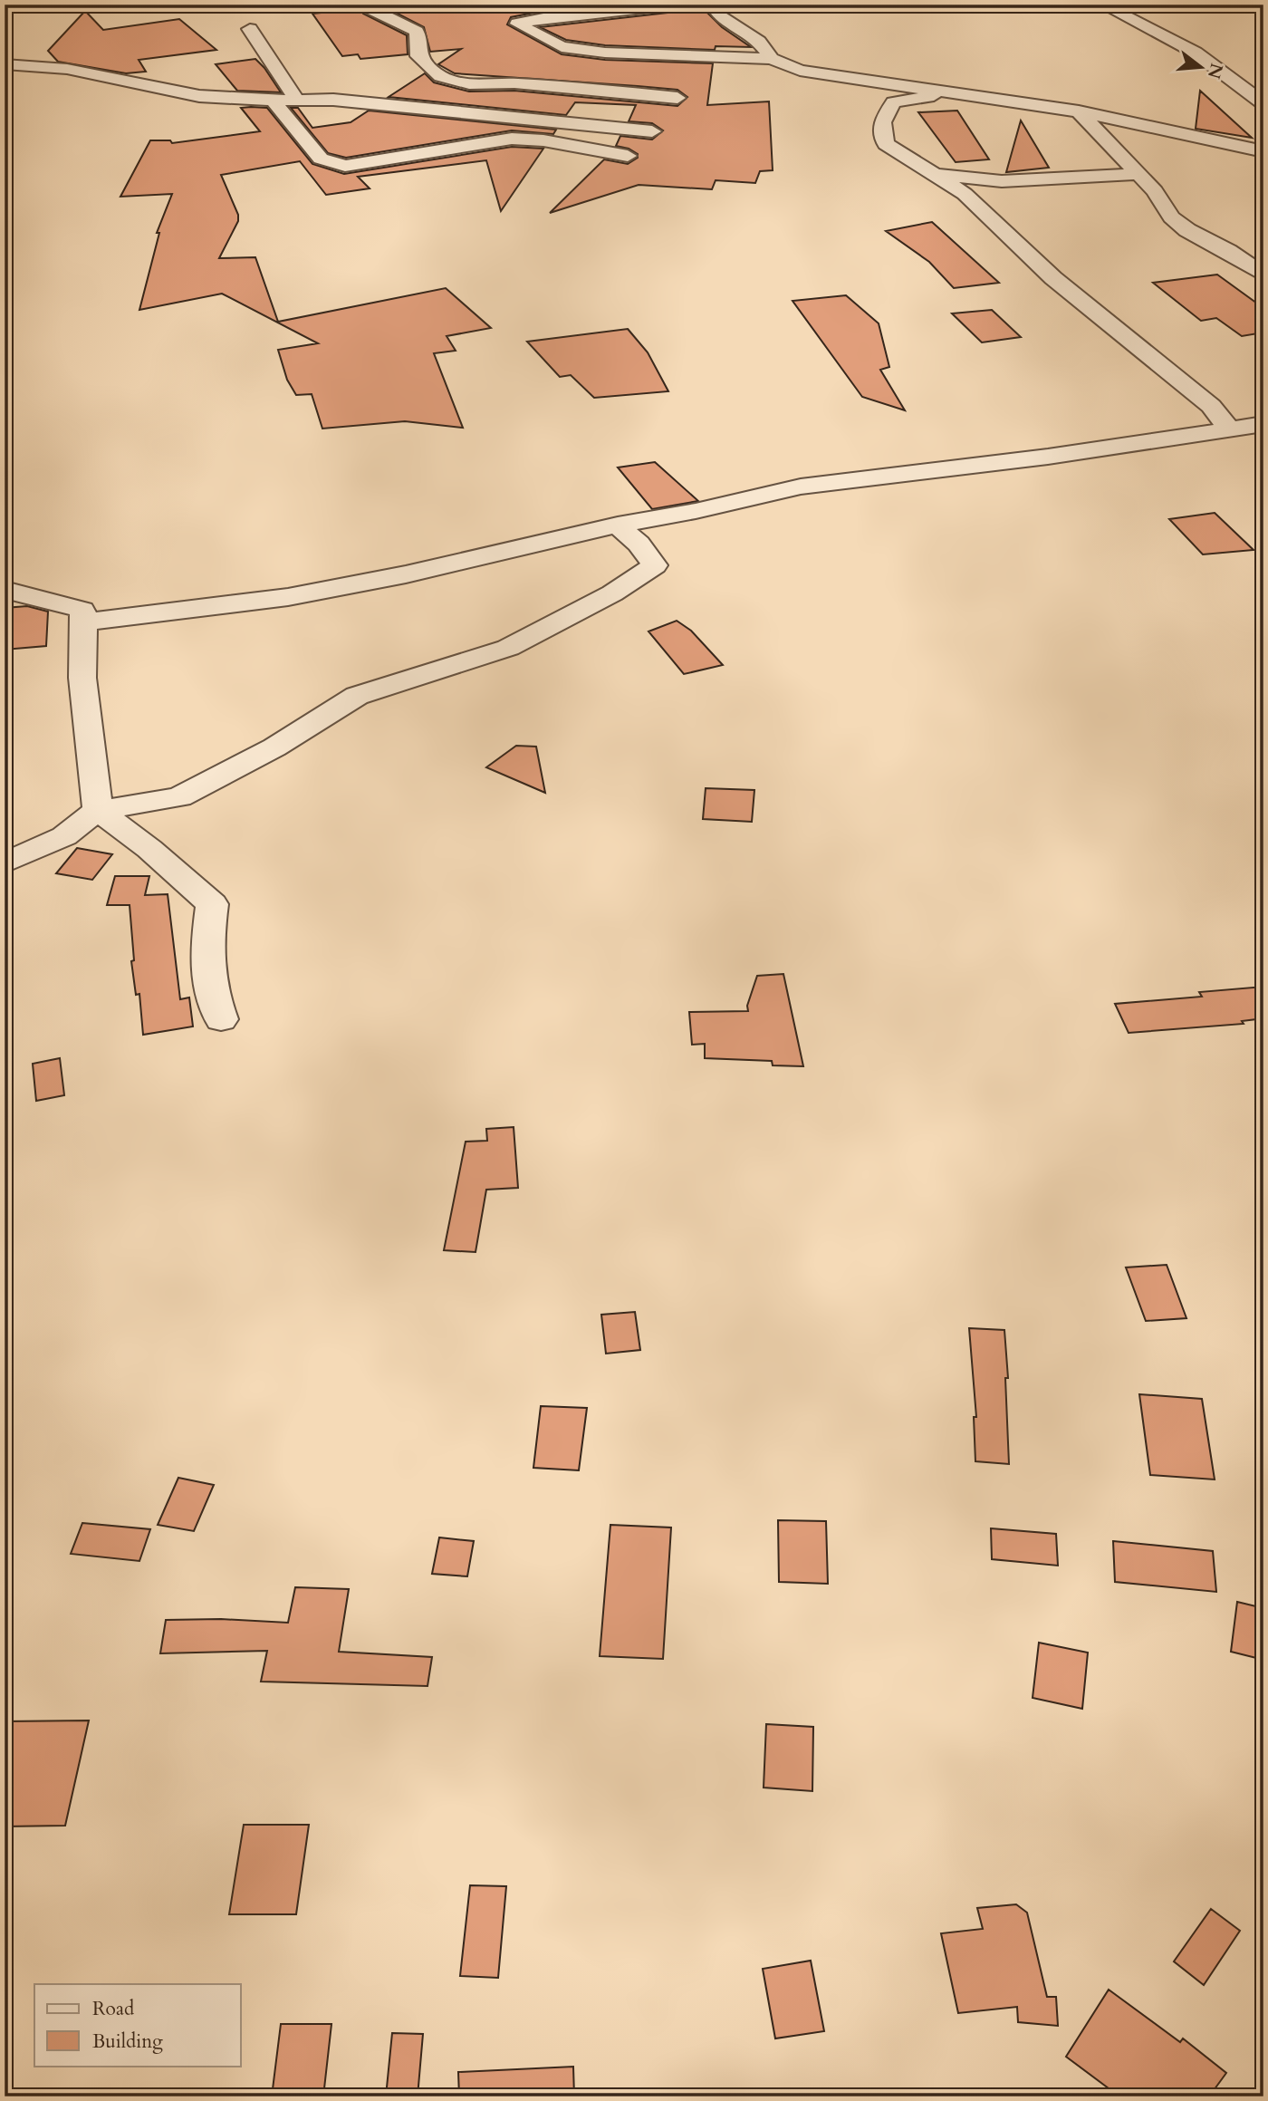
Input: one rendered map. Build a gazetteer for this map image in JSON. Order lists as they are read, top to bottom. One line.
{"legend":["Road","Building"],"north":"right"}
